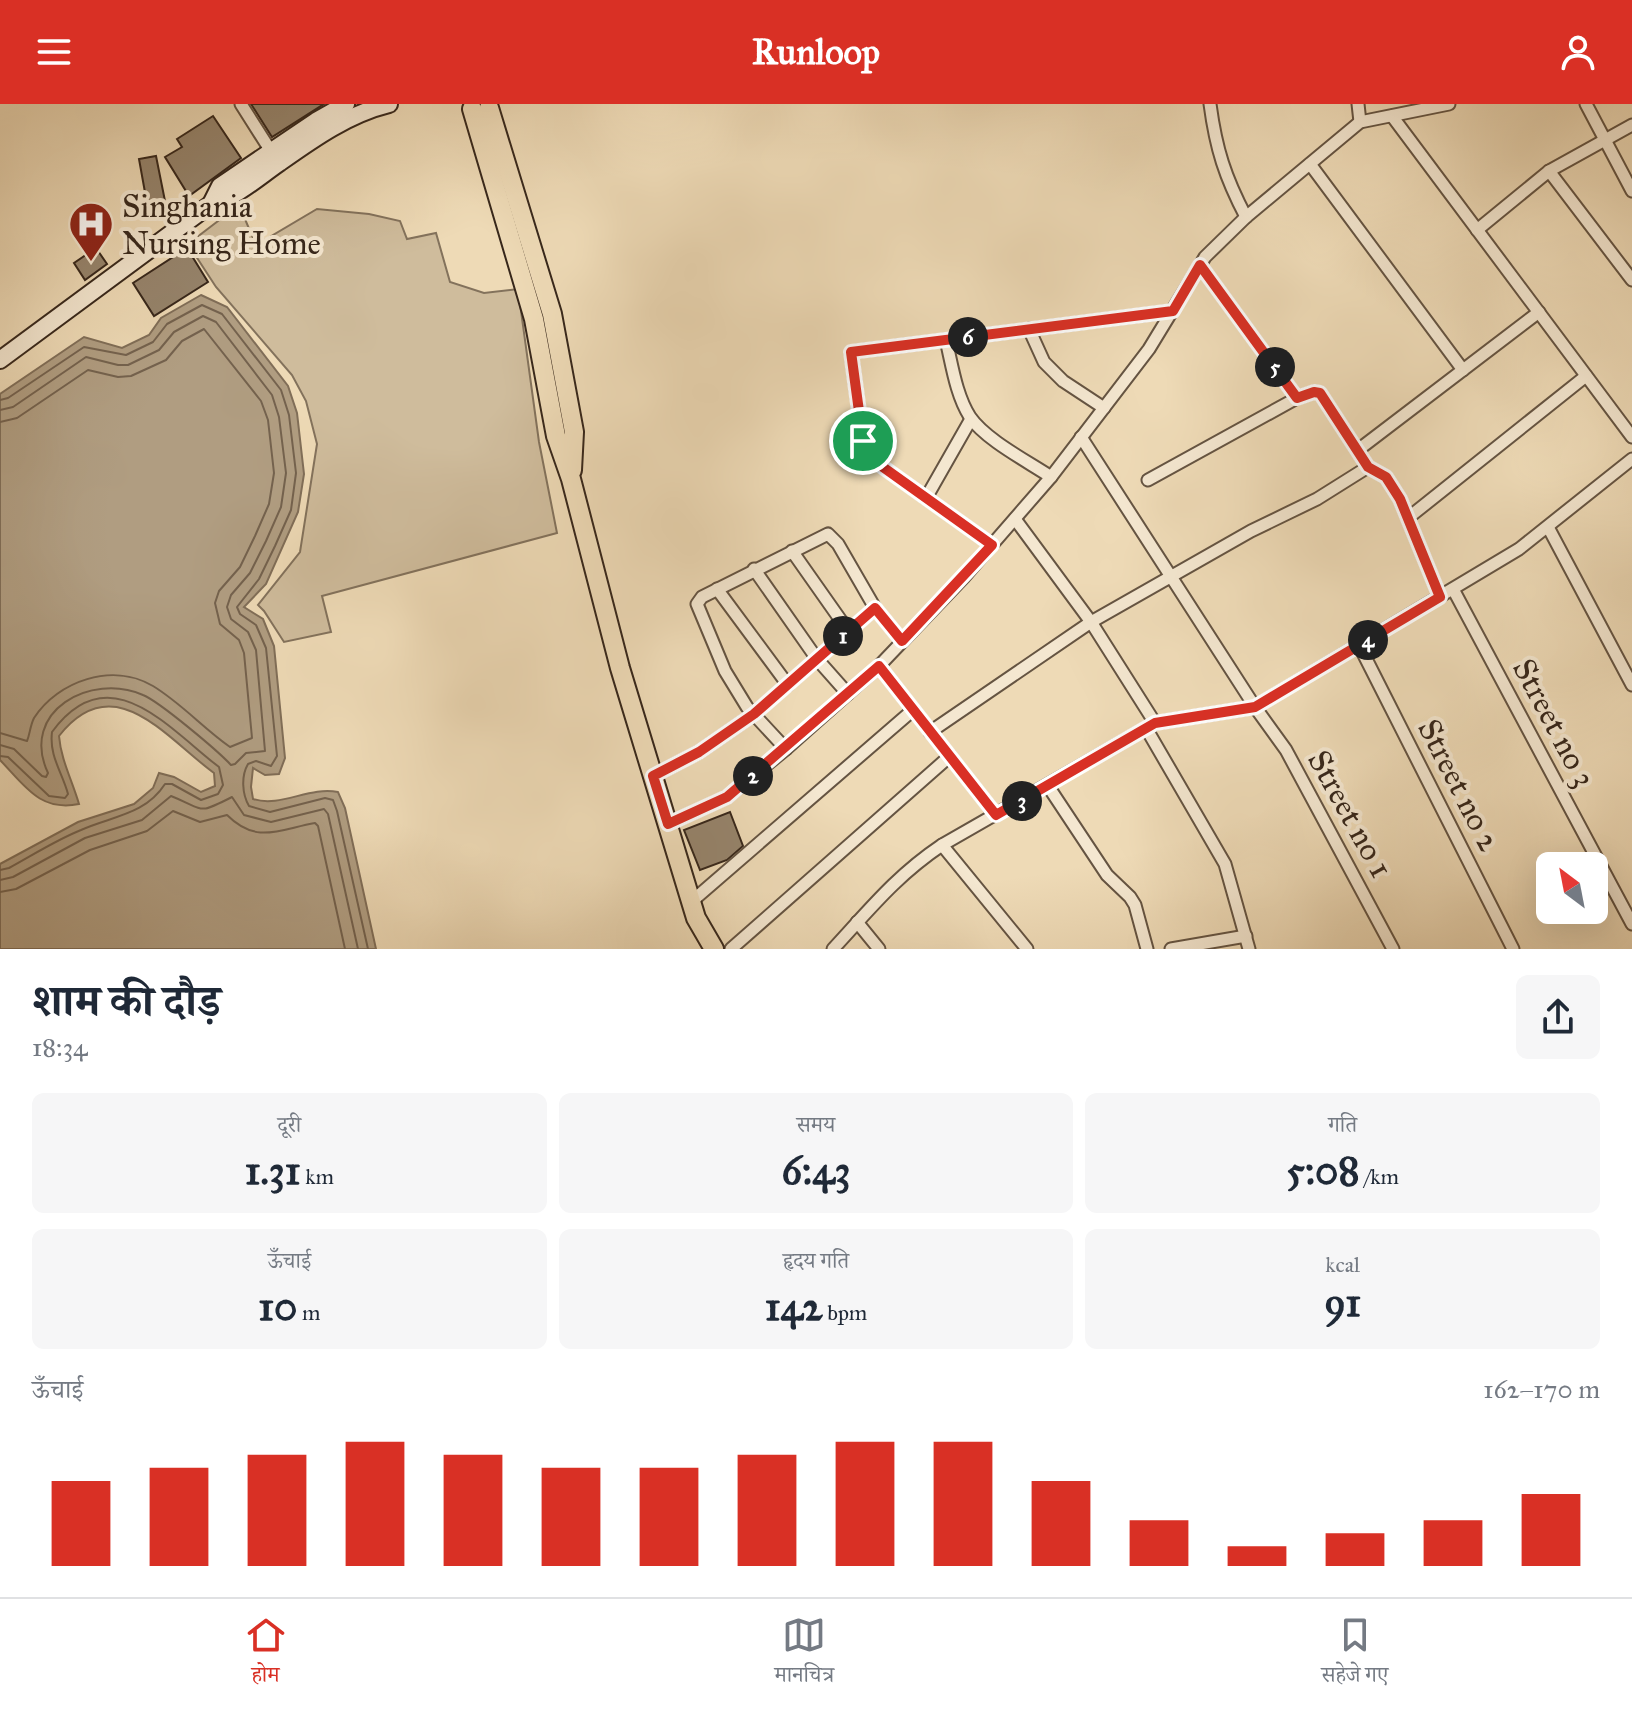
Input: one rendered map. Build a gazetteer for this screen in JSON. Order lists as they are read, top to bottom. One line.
{"streets":{"street":["Street no 3","Street no 2","Street no 1"]},"places":{"hospital":["Singhania Nursing Home"]},"north":"top left","page":{"header":"Runloop","pins":["6","5","1","4","2","3"],"heading":["शाम की दौड़","18:34"],"stats":[["दूरी","1.31 km"],["समय","6:43"],["गति","5:08 /km"],["ऊँचाई","10 m"],["हृदय गति","142 bpm"],["kcal","91"]],"chart":["ऊँचाई","162–170 m"],"tabs":["होम","मानचित्र","सहेजे गए"]}}
